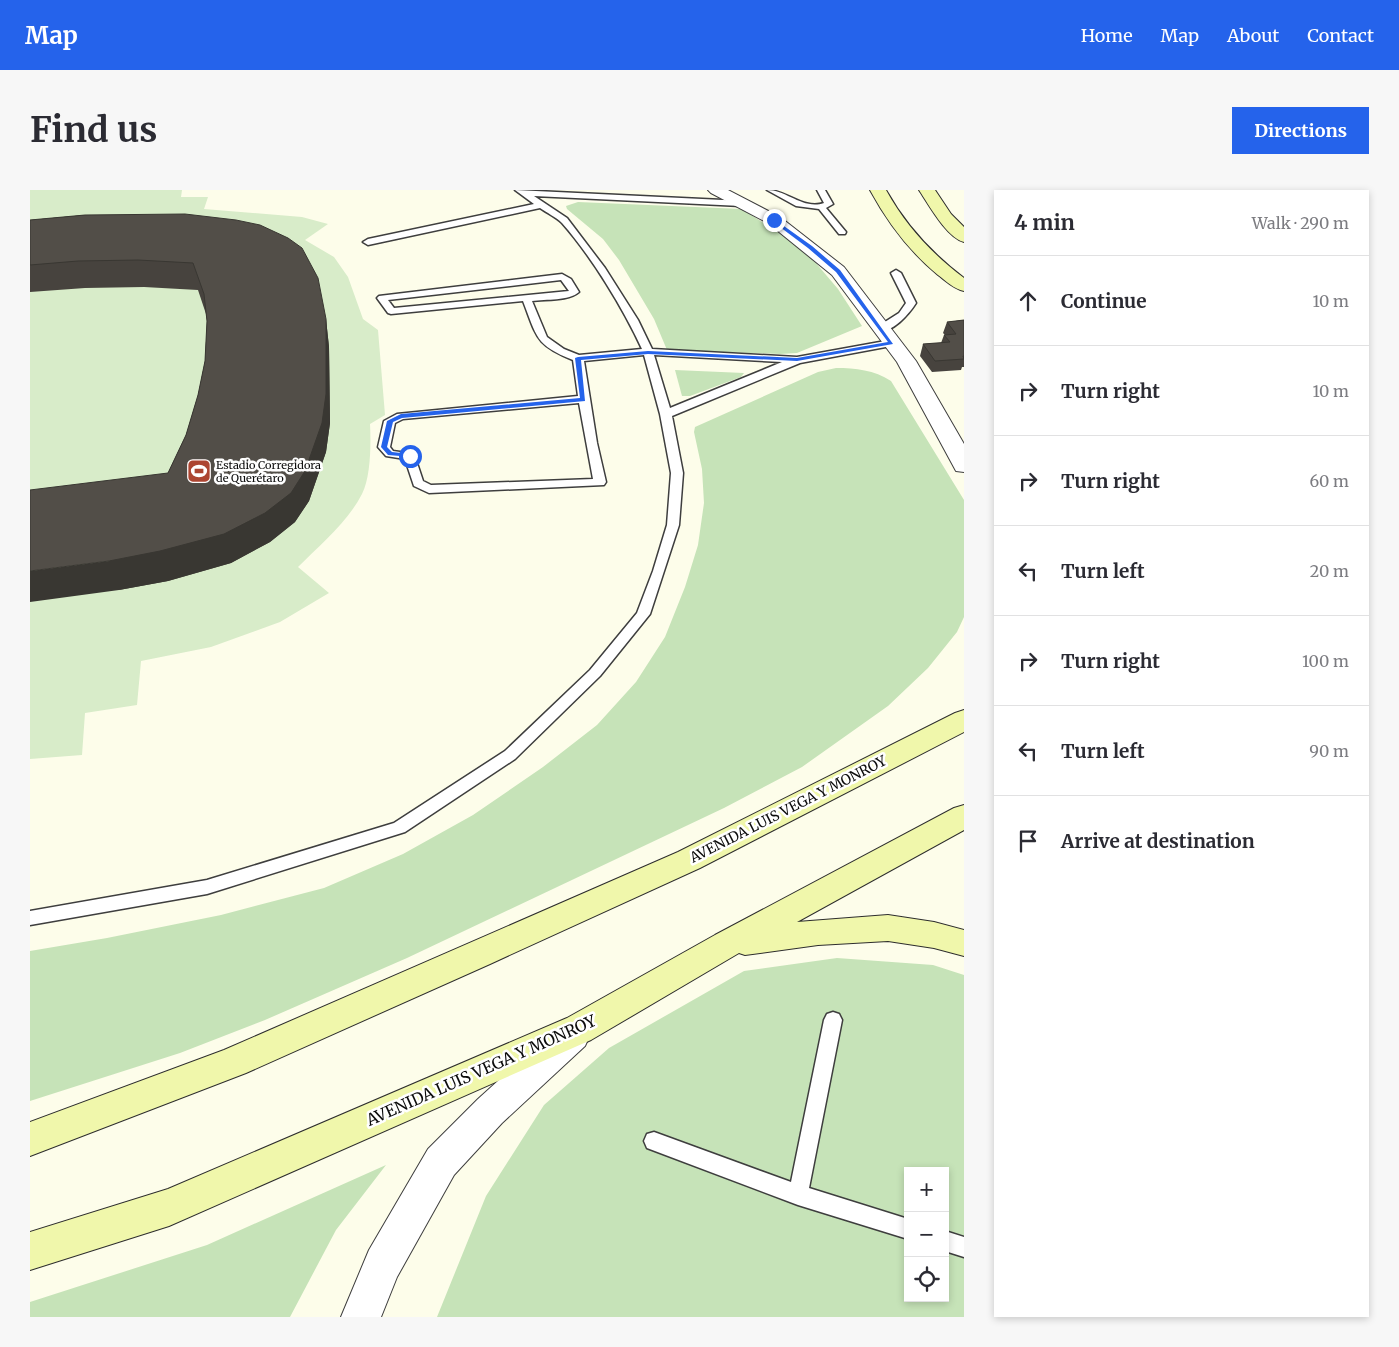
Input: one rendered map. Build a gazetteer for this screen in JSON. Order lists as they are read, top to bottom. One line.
{"streets":{"main road":["AVENIDA LUIS VEGA Y MONROY"]},"places":{"sports":["Estadio Corregidora de Querétaro"]},"page":{"header":"Map","nav":["Home","Map","About","Contact"],"buttons":"Directions","title":"Find us","heading":["4 min","Walk · 290 m"],"list":[["Continue","10 m"],["Turn right","10 m"],["Turn right","60 m"],["Turn left","20 m"],["Turn right","100 m"],["Turn left","90 m"],"Arrive at destination"],"map_buttons":["+","−"]}}
